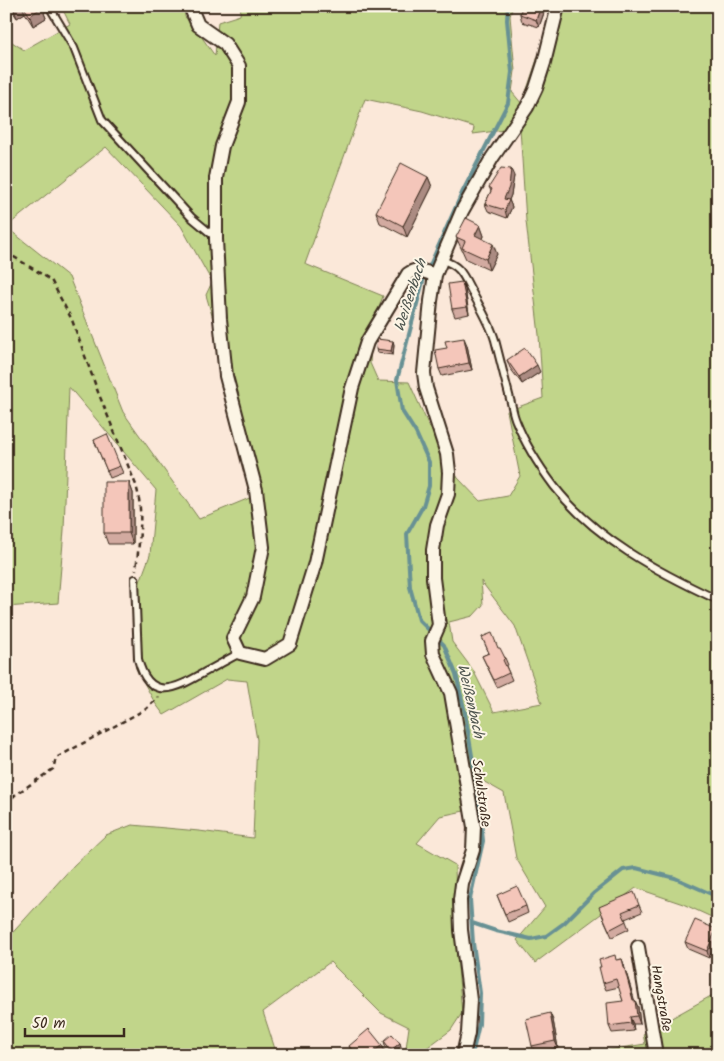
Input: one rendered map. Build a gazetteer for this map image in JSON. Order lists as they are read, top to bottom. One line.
{"streets":{"street":["Schulstraße","Hangstraße"]},"water":["Weißenbach"],"scale_bar":"50 m"}
